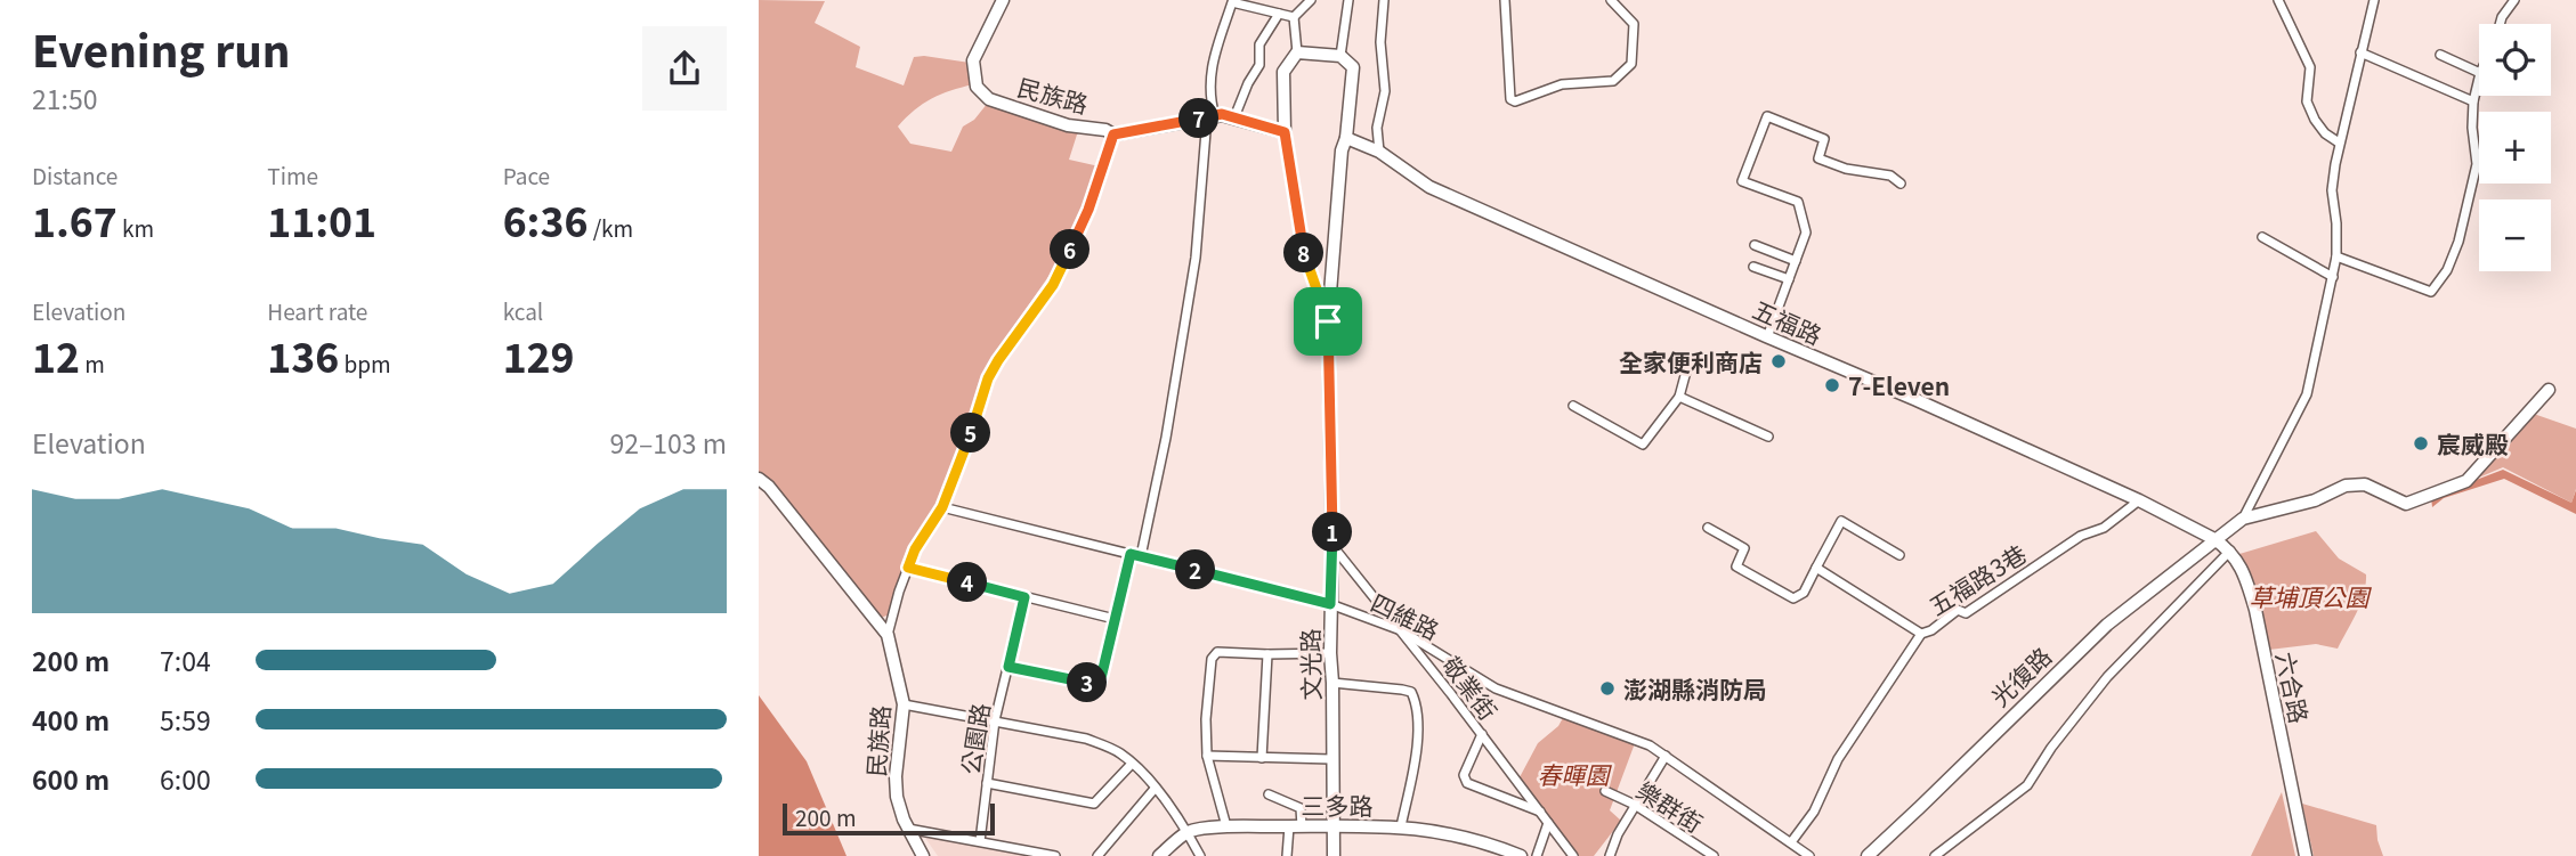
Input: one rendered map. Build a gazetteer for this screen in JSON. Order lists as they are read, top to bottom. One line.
{"streets":{"street":["民族路","五福路","五福路3巷","四維路","文光路","光復路","敬業街","六合路","公園路","三多路","樂群街"]},"crossings":[["五福路","五福路3巷"],["五福路","文光路"],["五福路","光復路"],["五福路","六合路"],["五福路3巷","四維路"],["四維路","文光路"],["四維路","敬業街"],["文光路","敬業街"],["文光路","三多路"],["光復路","六合路"]],"parks":["草埔頂公園","春暉園"],"places":["全家便利商店","7-Eleven","宸威殿","澎湖縣消防局"],"scale_bar":"200 m","page":{"heading":["Evening run","21:50"],"map_buttons":["+","−"],"pins":["7","6","8","5","1","2","4","3"],"stats":[["Distance","1.67 km"],["Time","11:01"],["Pace","6:36 /km"],["Elevation","12 m"],["Heart rate","136 bpm"],["kcal","129"]],"chart":["Elevation","92–103 m"],"list":[{"name":"200 m","note":"7:04"},{"name":"400 m","note":"5:59"},{"name":"600 m","note":"6:00"}],"scale":"200 m"}}
